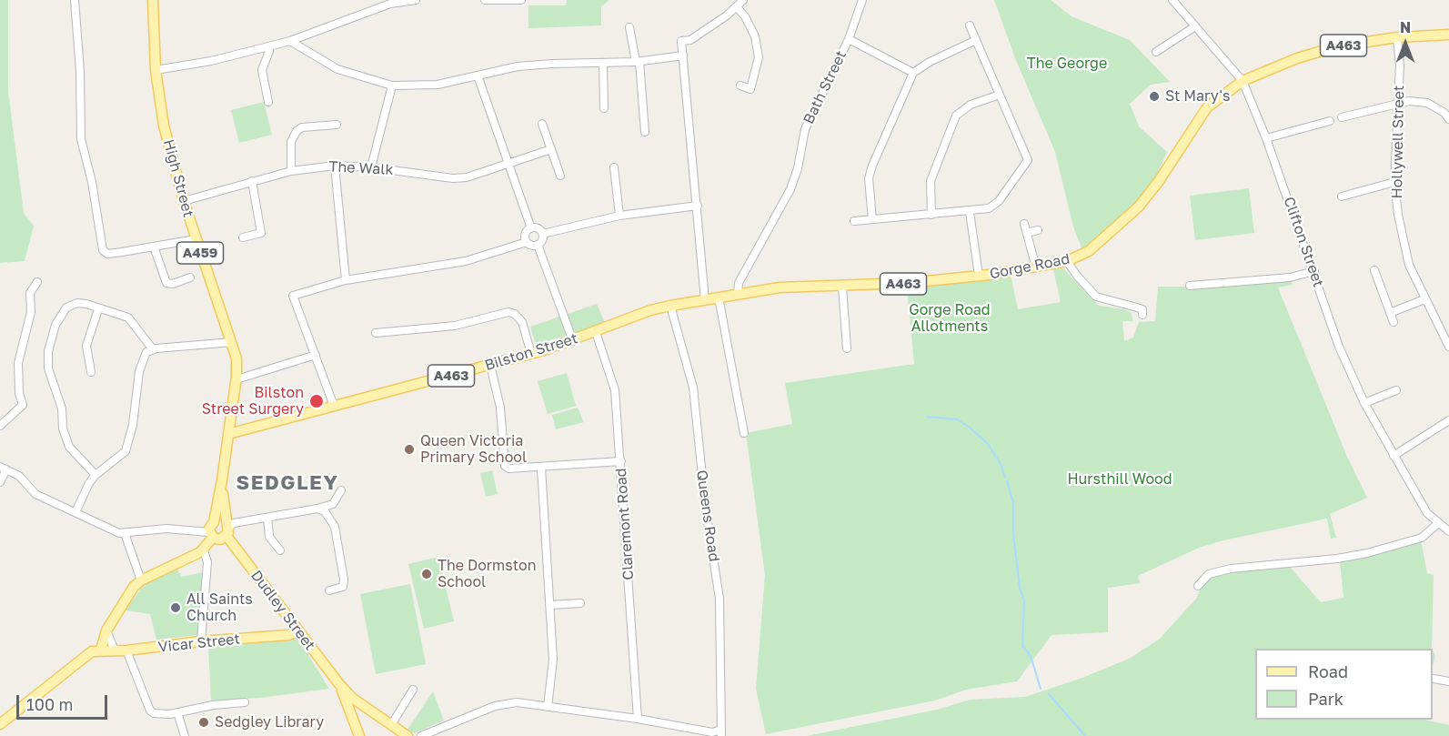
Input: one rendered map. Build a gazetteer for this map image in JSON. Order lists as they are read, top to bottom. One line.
{"streets":{"main road":["A463","High Street","A459","Gorge Road","Bilston Street","Dudley Street","Vicar Street"],"street":["Bath Street","Hollywell Street","The Walk","Clifton Street","Queens Road","Claremont Road"]},"crossings":[["A463","Hollywell Street"],["A463","Clifton Street"],["A463","Gorge Road"],["Bath Street","Gorge Road"],["Bath Street","Bilston Street"],["The Walk","High Street"],["High Street","A459"],["High Street","Bilston Street"],["High Street","Dudley Street"],["Clifton Street","Gorge Road"],["Gorge Road","Bilston Street"],["Bilston Street","Queens Road"],["Bilston Street","Claremont Road"],["Dudley Street","Vicar Street"]],"districts":["SEDGLEY"],"parks":["The George","Gorge Road Allotments","Hursthill Wood"],"places":["St Mary's","Bilston Street Surgery","Queen Victoria Primary School","The Dormston School","All Saints Church","Sedgley Library"],"legend":["Road","Park"],"scale_bar":"100 m","north":"top"}
